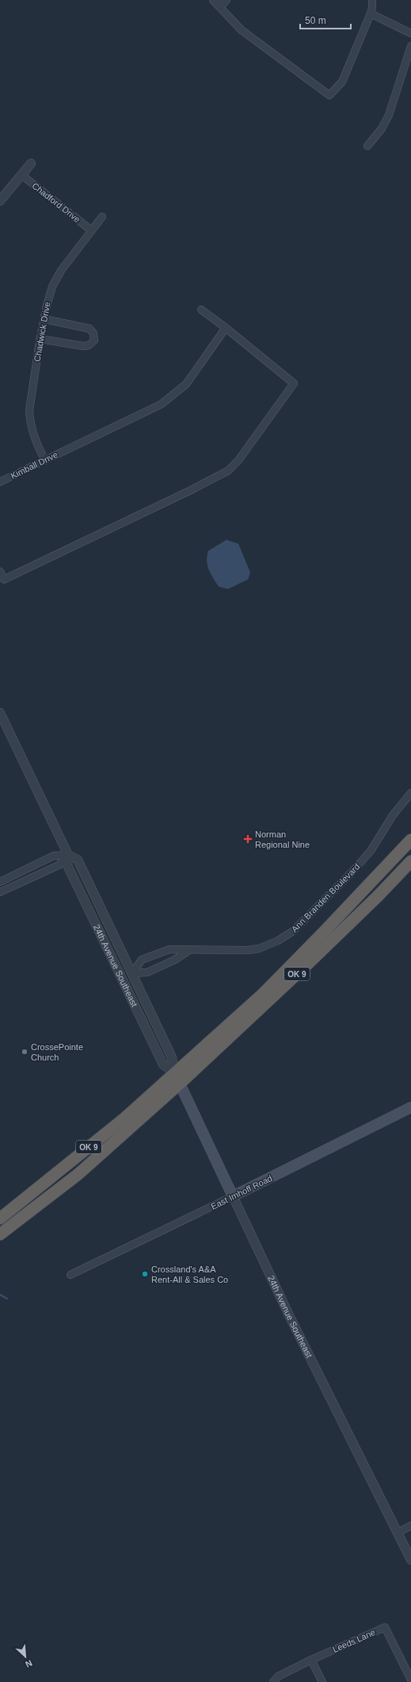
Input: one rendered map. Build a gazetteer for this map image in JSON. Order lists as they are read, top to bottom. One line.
{"streets":{"highway":["OK 9"],"main road":["24th Avenue Southeast","East Imhoff Road"],"street":["Chadford Drive","Chadwick Drive","Kimball Drive","Ann Branden Boulevard","Leeds Lane"]},"crossings":[["Chadford Drive","Chadwick Drive"],["Chadwick Drive","Kimball Drive"],["Ann Branden Boulevard","24th Avenue Southeast"],["24th Avenue Southeast","OK 9"],["24th Avenue Southeast","East Imhoff Road"]],"places":{"health":["Norman Regional Nine"],"other":["CrossePointe Church","Crossland's A&A Rent-All & Sales Co"]},"scale_bar":"50 m","north":"bottom right"}
